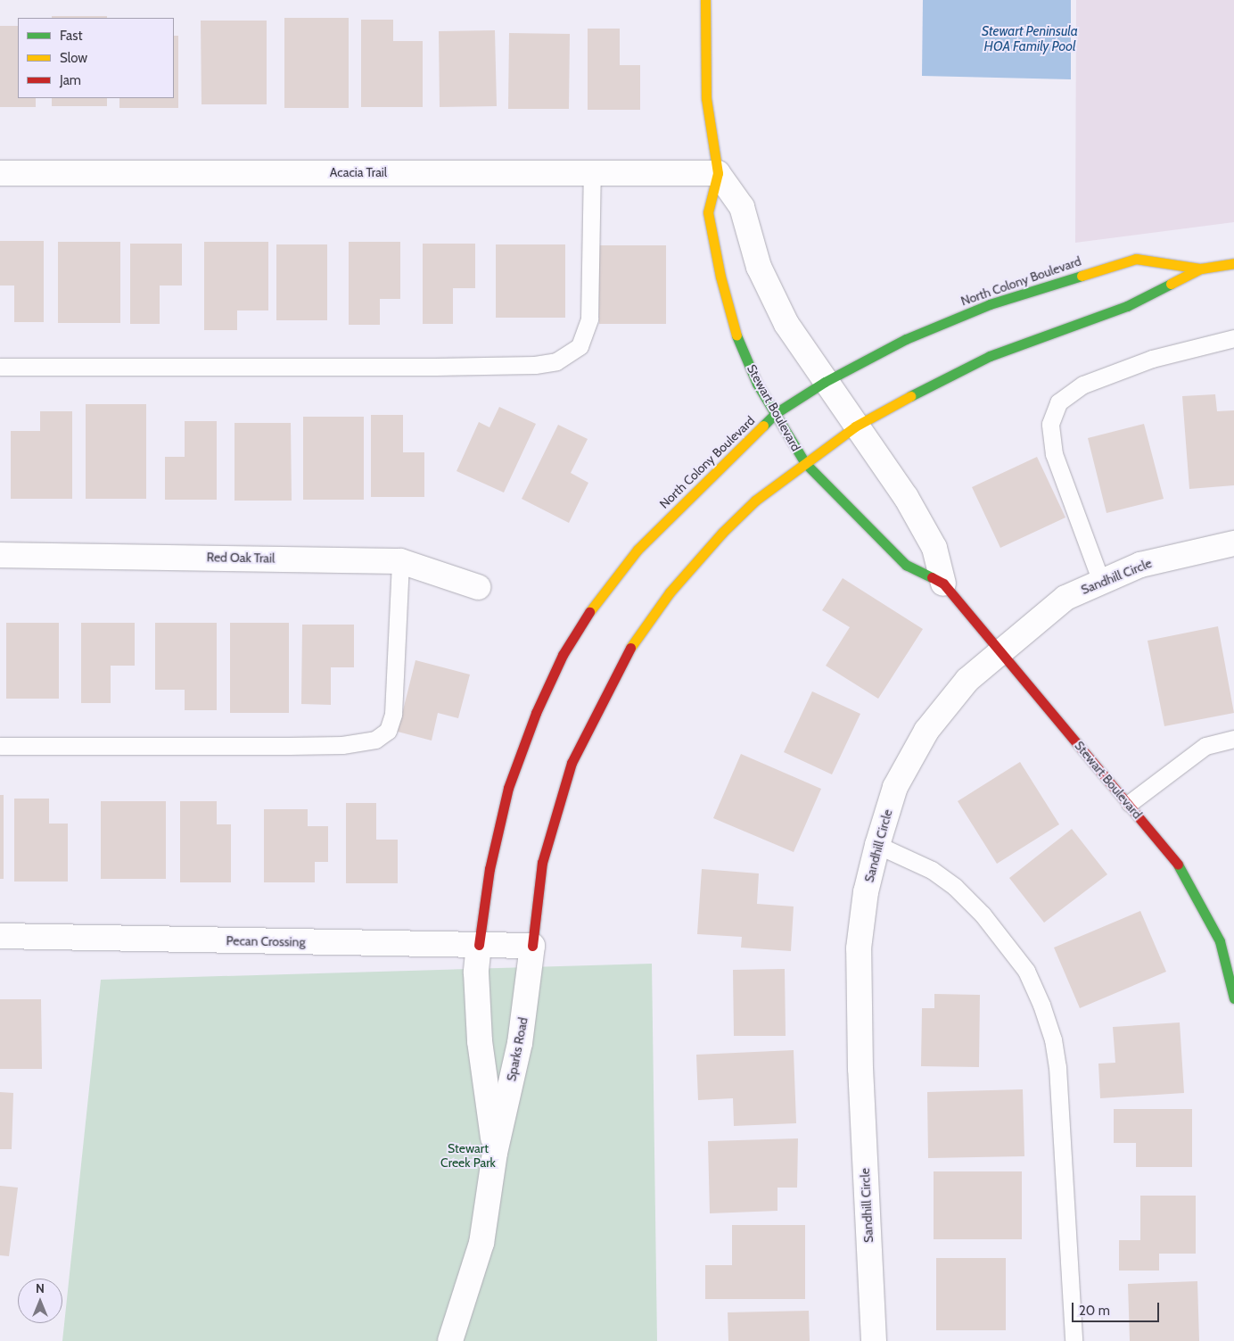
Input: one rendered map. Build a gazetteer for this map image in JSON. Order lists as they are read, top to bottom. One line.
{"streets":{"main road":["North Colony Boulevard","Stewart Boulevard"],"street":["Acacia Trail","Red Oak Trail","Sandhill Circle","Pecan Crossing","Sparks Road"]},"crossings":[["Acacia Trail","Stewart Boulevard"],["North Colony Boulevard","Stewart Boulevard"],["North Colony Boulevard","Pecan Crossing"],["North Colony Boulevard","Sparks Road"],["Stewart Boulevard","Sandhill Circle"],["Pecan Crossing","Sparks Road"]],"water":["Stewart Peninsula HOA Family Pool"],"parks":["Stewart Creek Park"],"legend":["Fast","Slow","Jam"],"scale_bar":"20 m","north":"top"}
